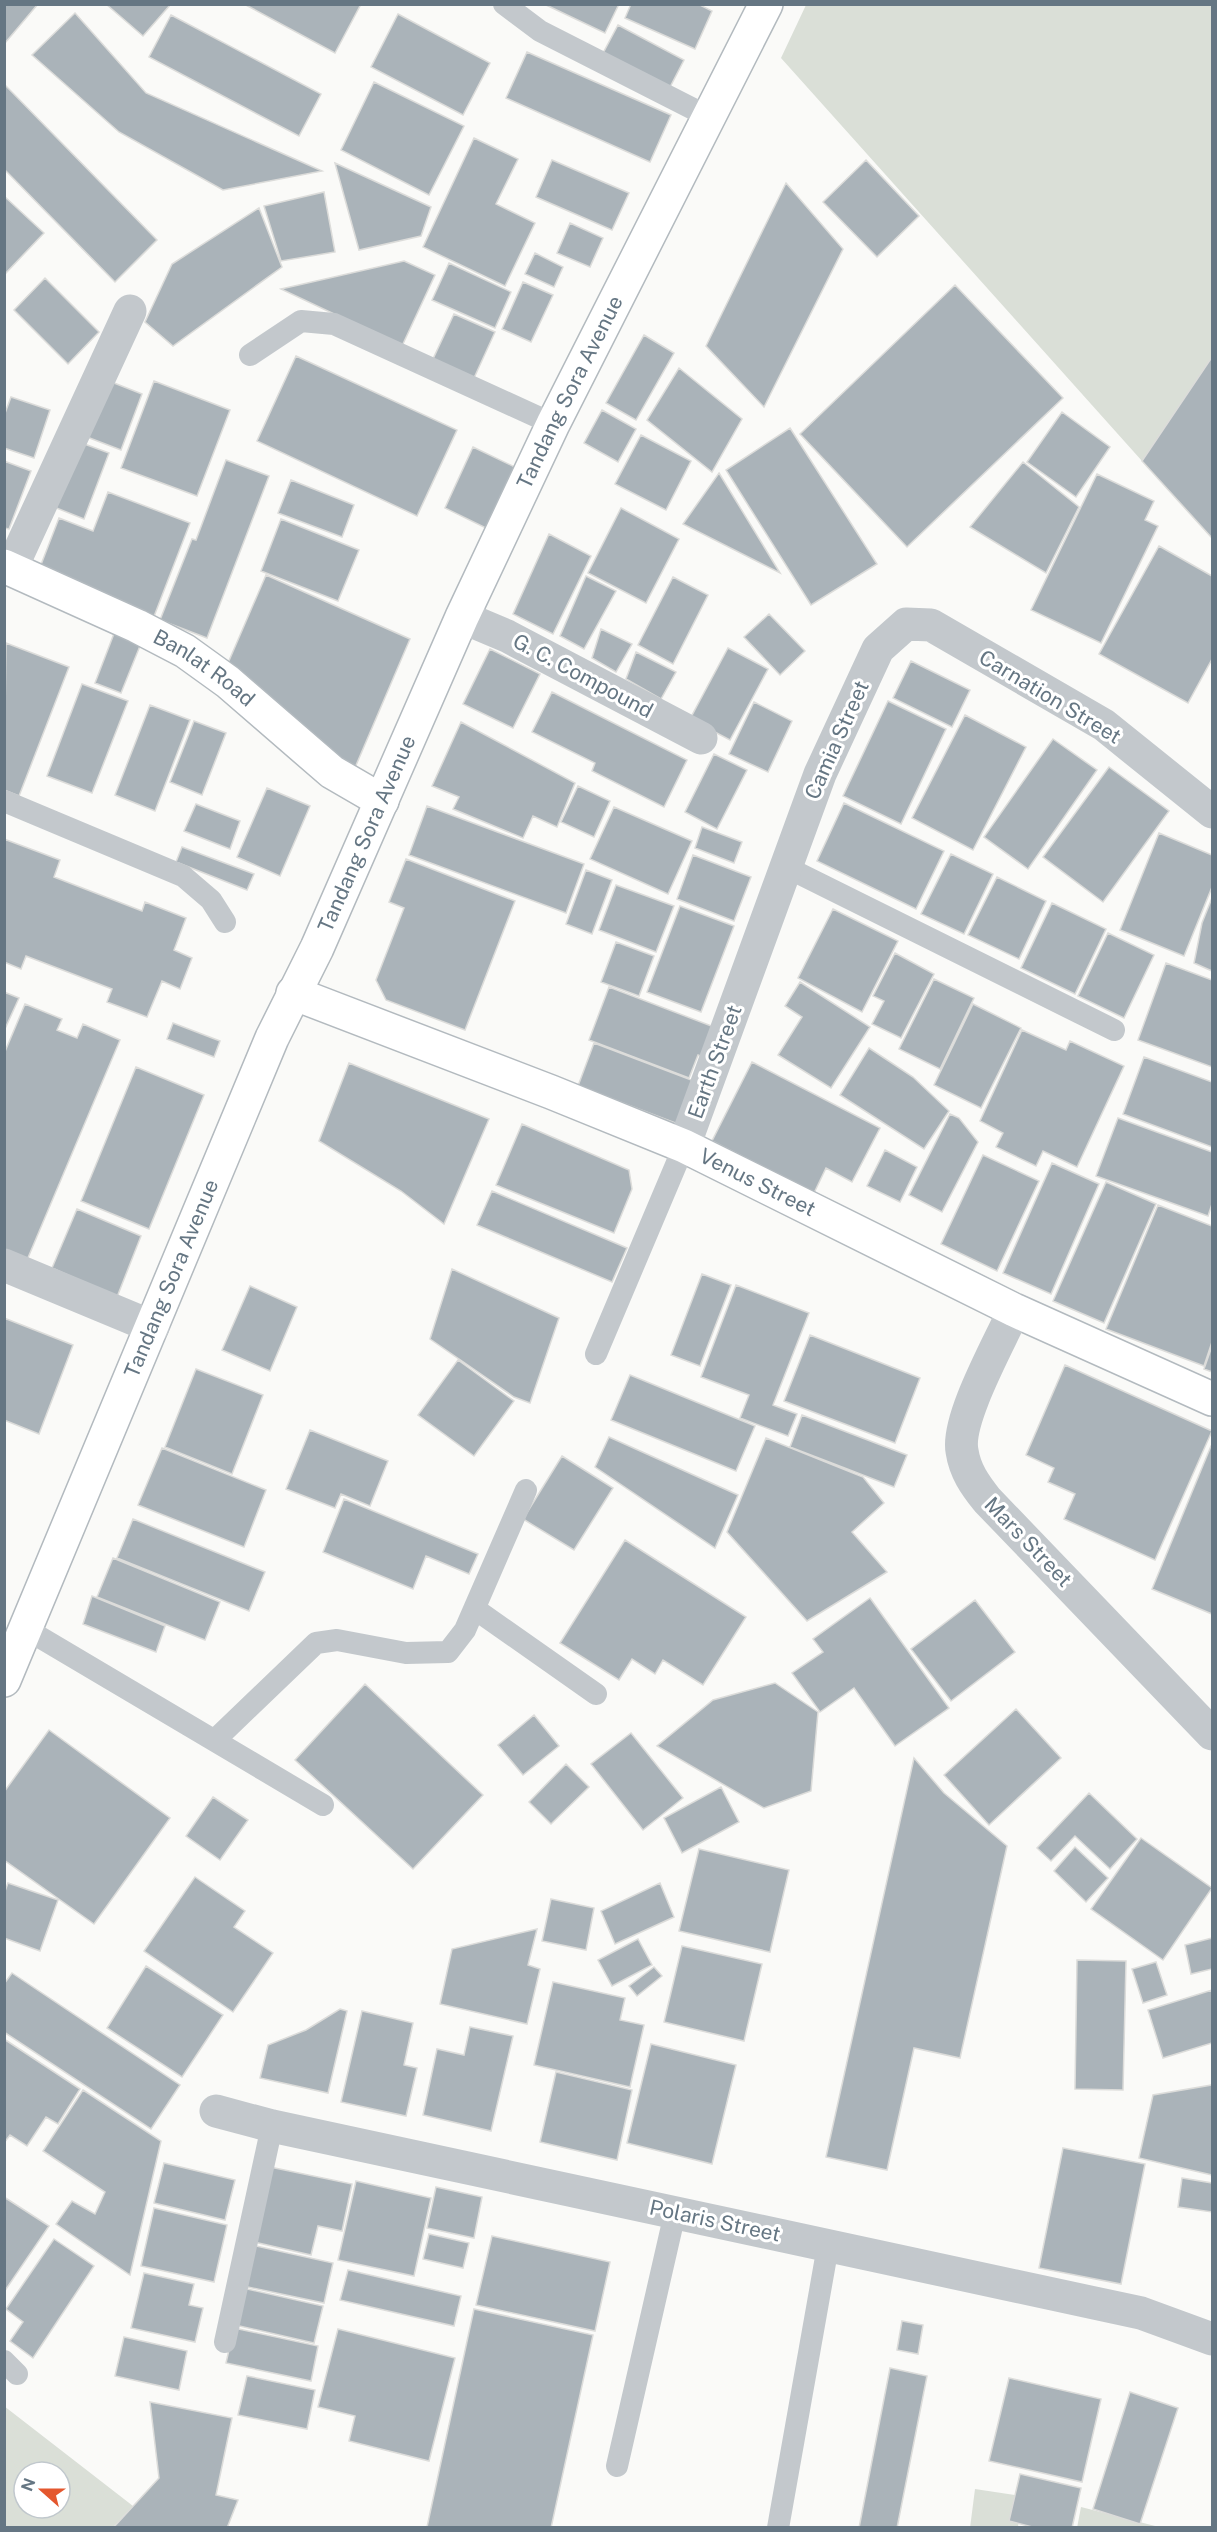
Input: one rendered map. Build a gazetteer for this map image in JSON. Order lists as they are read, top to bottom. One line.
{"streets":{"main road":["Tandang Sora Avenue","Banlat Road","Venus Street"],"street":["G. C. Compound","Carnation Street","Camia Street","Earth Street","Mars Street","Polaris Street"]},"crossings":[["Tandang Sora Avenue","Banlat Road"],["Tandang Sora Avenue","G. C. Compound"],["Tandang Sora Avenue","Venus Street"],["Carnation Street","Camia Street"],["Camia Street","Earth Street"],["Earth Street","Venus Street"],["Venus Street","Mars Street"]],"north":"left"}
